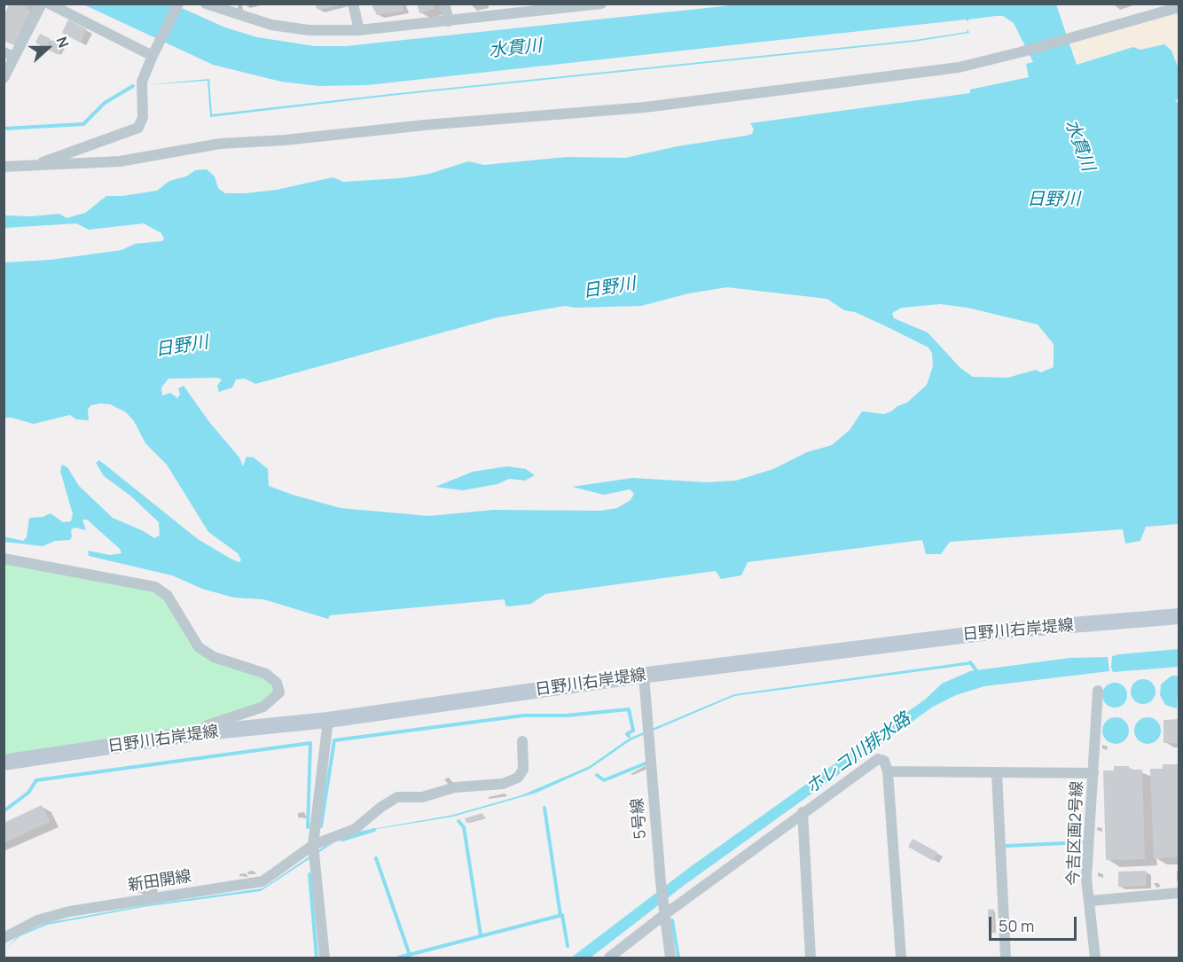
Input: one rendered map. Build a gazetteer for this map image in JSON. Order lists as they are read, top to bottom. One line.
{"streets":{"street":["日野川右岸堤線","5号線","今吉区画2号線","新田開線"]},"crossings":[["日野川右岸堤線","5号線"]],"water":["水貫川","日野川","ホレコ川排水路"],"scale_bar":"50 m","north":"right"}
